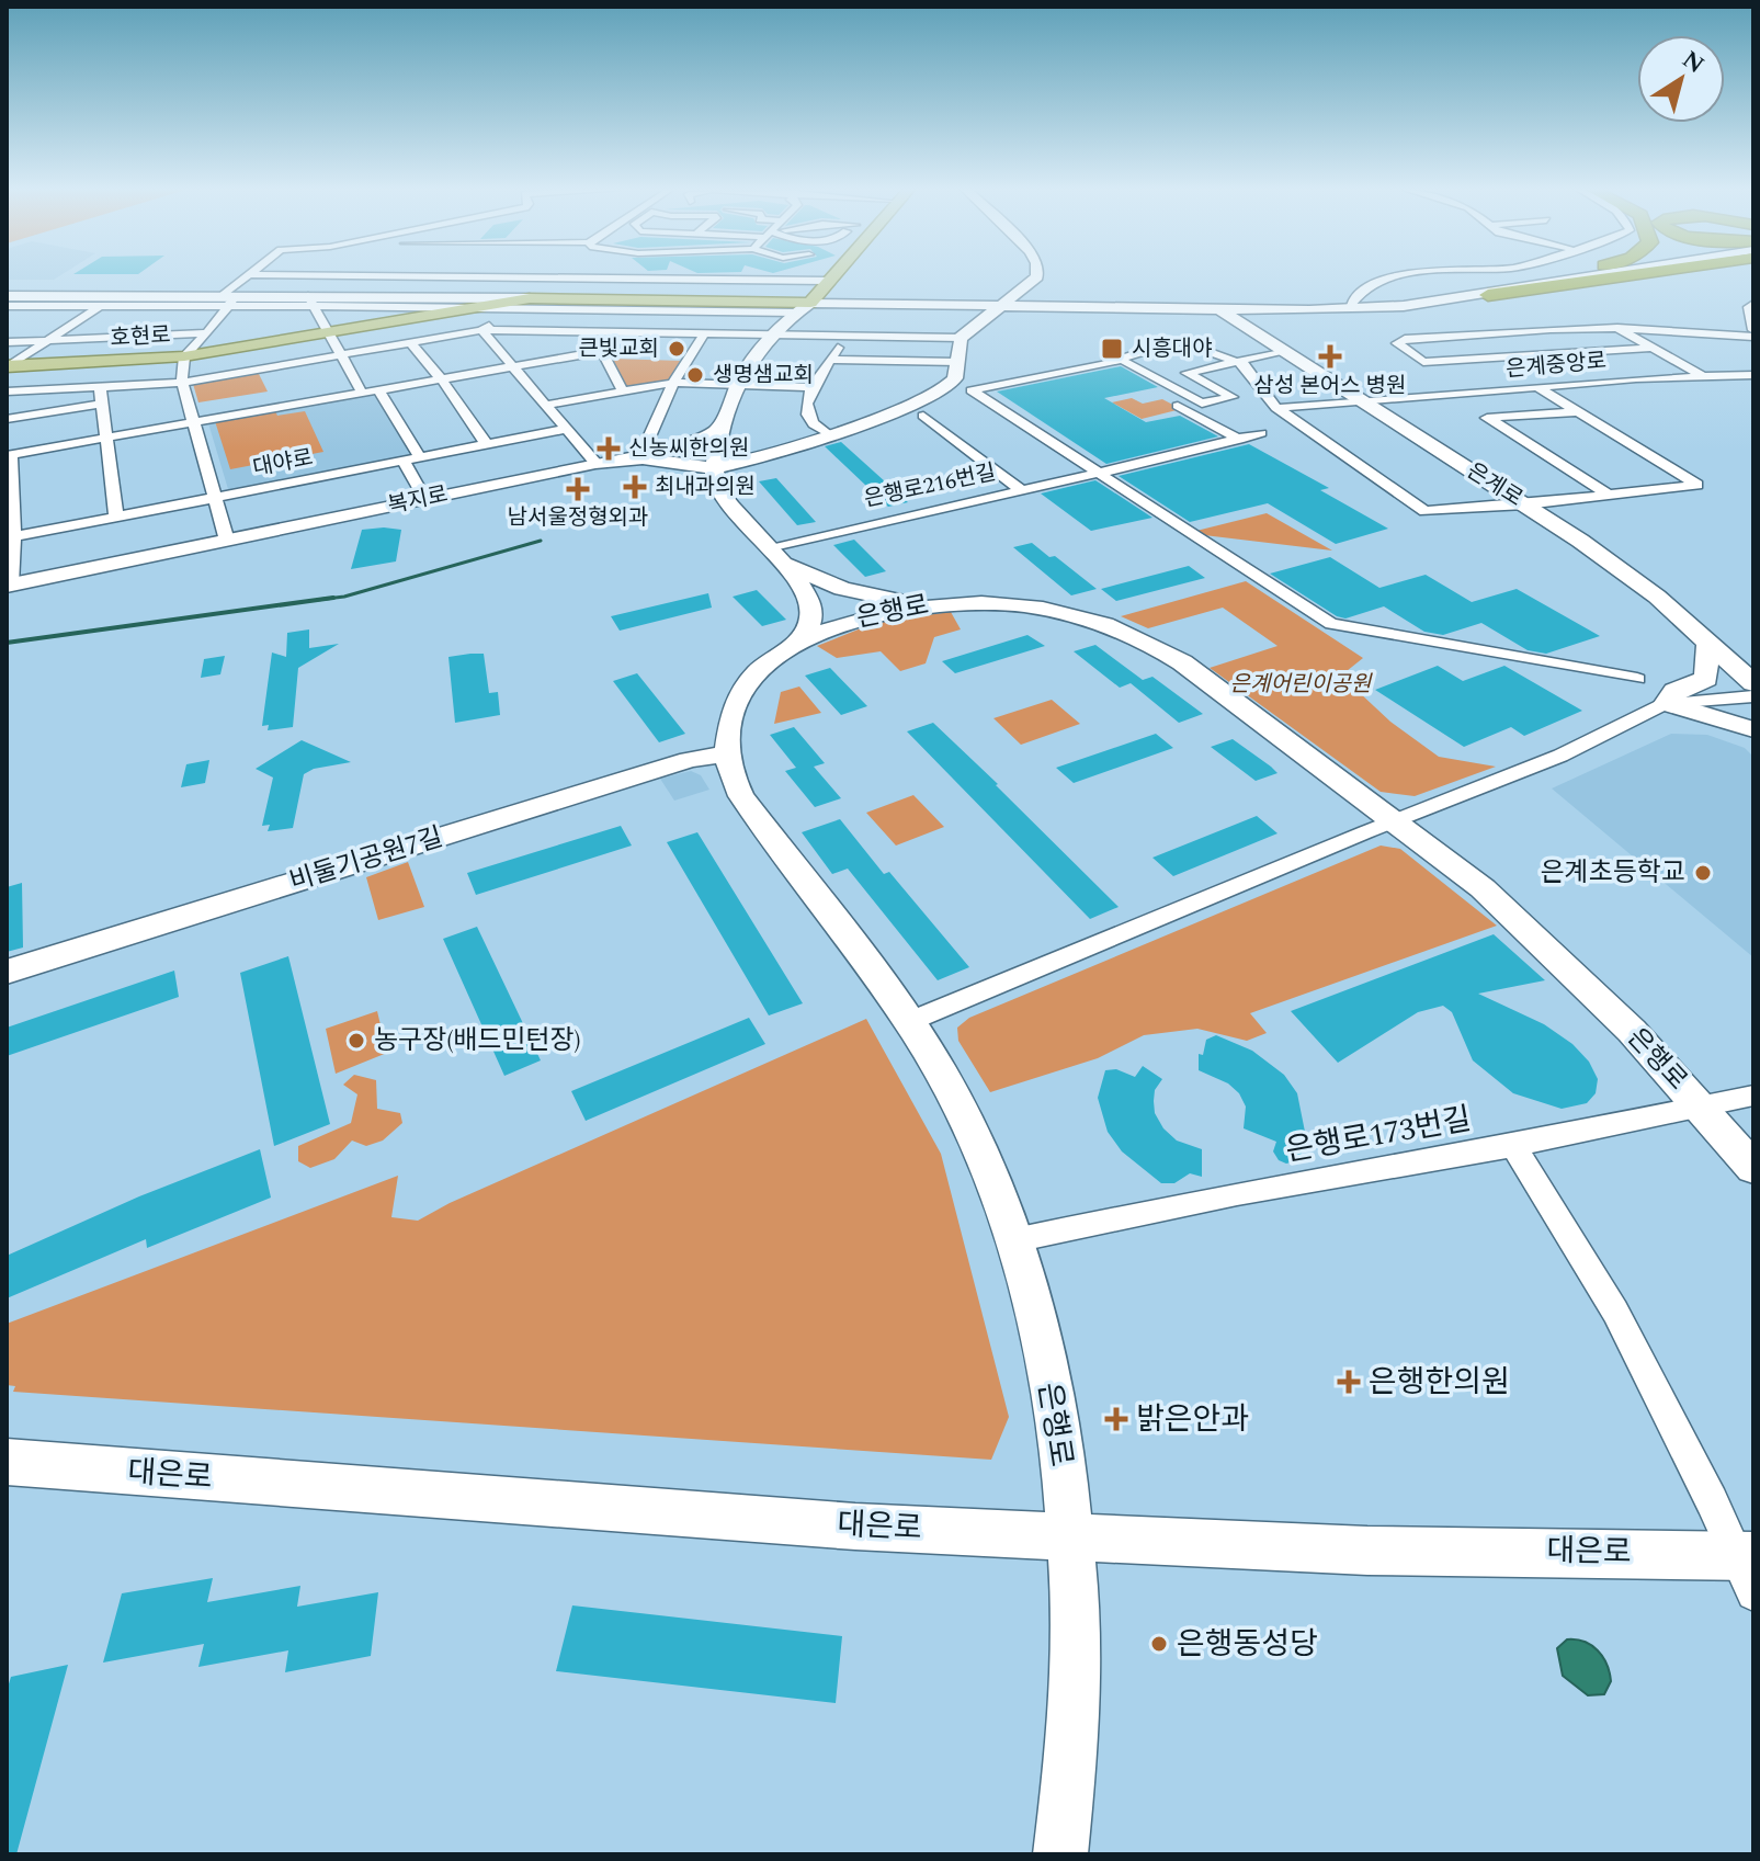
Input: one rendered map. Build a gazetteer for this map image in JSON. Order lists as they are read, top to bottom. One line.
{"streets":{"main road":["호현로"],"street":["은계중앙로","대야로","은계로","은행로216번길","복지로","은행로","비둘기공원7길","은행로173번길","대은로"]},"crossings":[["은계중앙로","은계로"],["은행로","비둘기공원7길"],["은행로","은행로173번길"],["은행로","대은로"]],"parks":["은계어린이공원"],"places":{"other":["큰빛교회","생명샘교회","은계초등학교","농구장(배드민턴장)","은행동성당"],"transit":["시흥대야"],"health":["삼성 본어스 병원","신농씨한의원","최내과의원","남서울정형외과","은행한의원","밝은안과"]},"north":"top right"}
